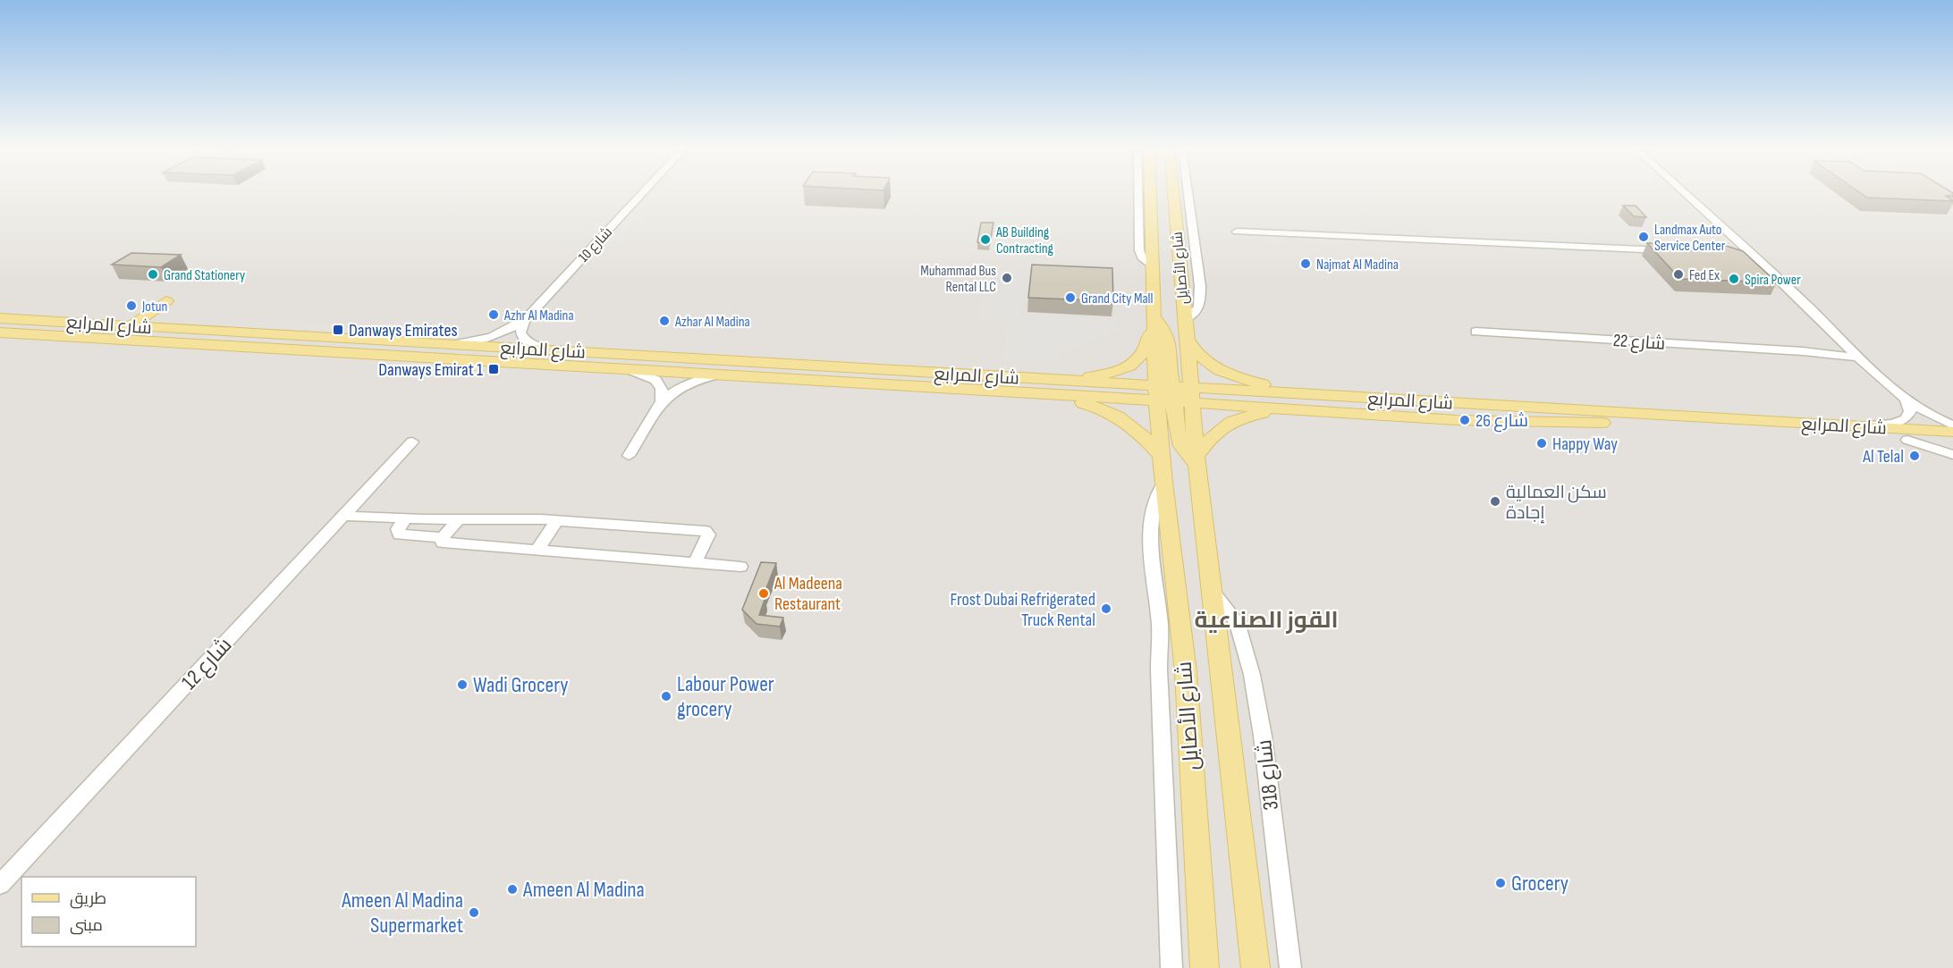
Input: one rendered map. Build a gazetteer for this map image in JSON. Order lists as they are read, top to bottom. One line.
{"streets":{"main road":["شارع الأصايل","شارع المرابع"],"street":["شارع 10","شارع 22","شارع 12","شارع 318"]},"crossings":[["شارع 10","شارع المرابع"],["شارع الأصايل","شارع المرابع"],["شارع الأصايل","شارع 318"]],"districts":["القوز الصناعية"],"places":{"other":["Landmax Auto Service Center","AB Building Contracting","Najmat Al Madina","Grand Stationery","Fed Ex","Muhammad Bus Rental LLC","Spira Power","Grand City Mall","Jotun","Azhr Al Madina","Azhar Al Madina","شارع 26","Happy Way","Al Telal","سكن العمالية إجادة","Al Madeena Restaurant","Frost Dubai Refrigerated Truck Rental","Wadi Grocery","Labour Power grocery","Grocery","Ameen Al Madina","Ameen Al Madina Supermarket"],"transit":["Danways Emirates","Danways Emirat 1"]},"legend":["طريق","مبنى"]}
